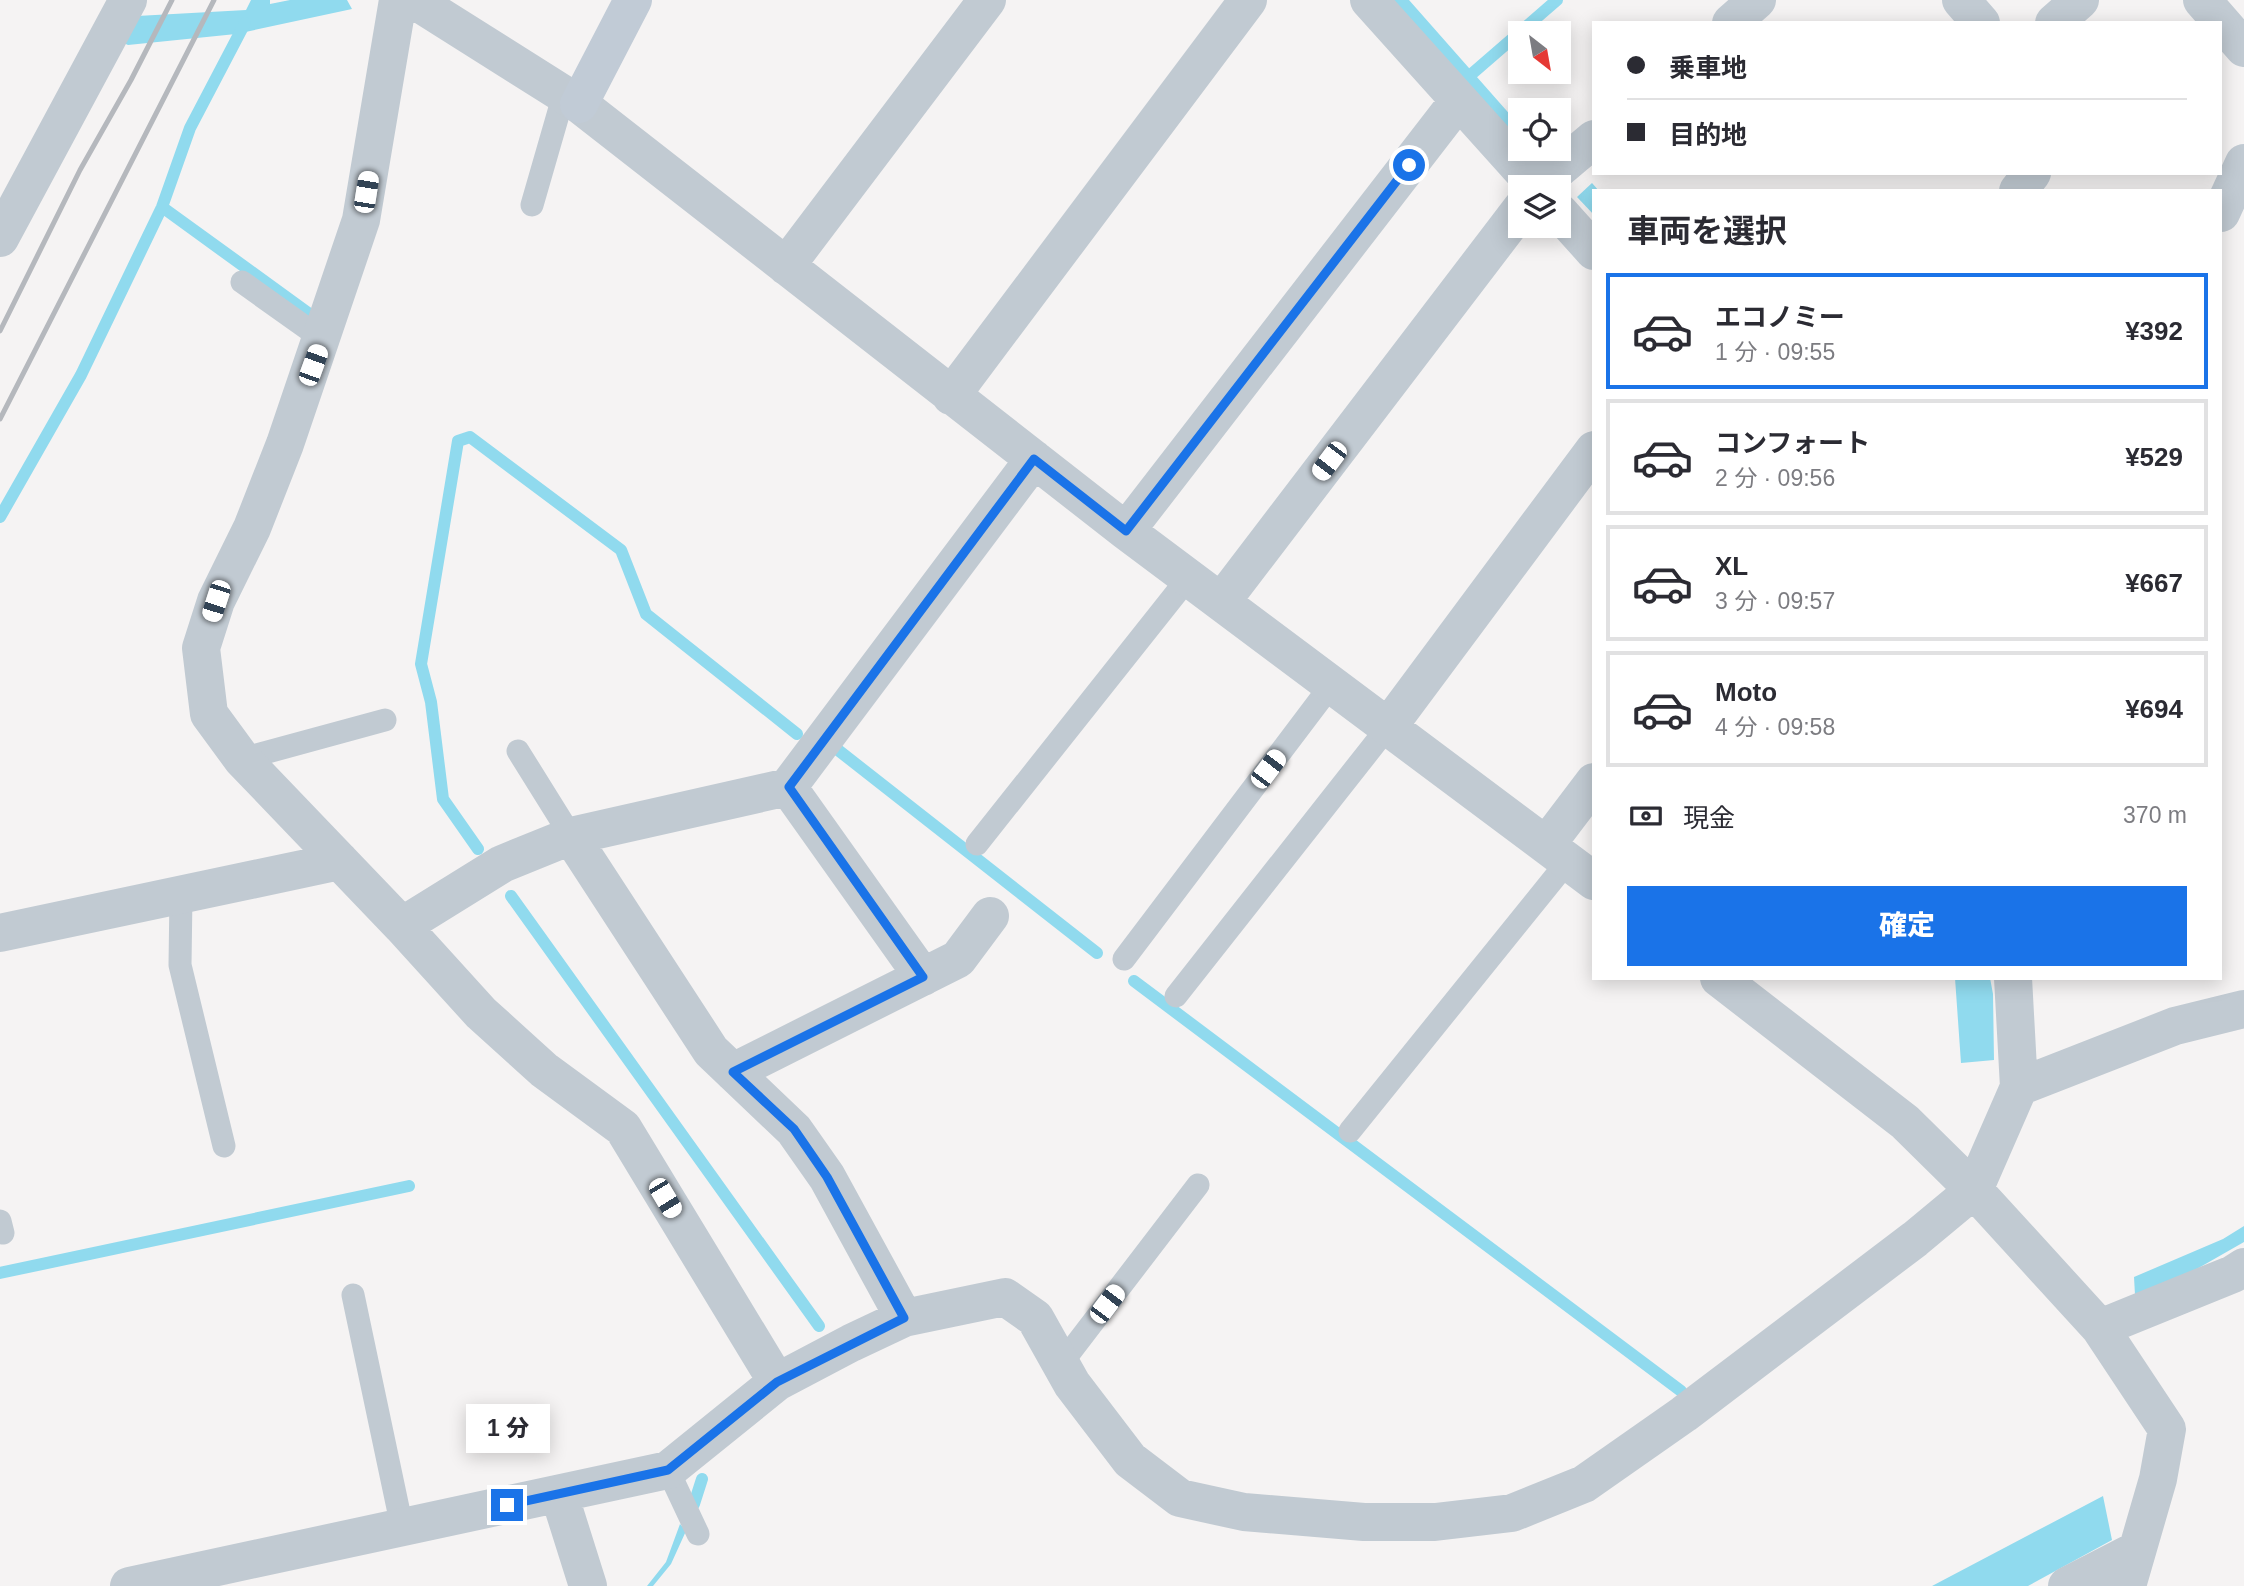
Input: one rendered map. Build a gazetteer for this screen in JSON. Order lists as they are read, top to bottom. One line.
{"north":"bottom right","page":{"banner":["乗車地","目的地"],"heading":"車両を選択","list":[{"name":"エコノミー","note":"1 分 · 09:55","value":"¥392"},{"name":"コンフォート","note":"2 分 · 09:56","value":"¥529"},{"name":"XL","note":"3 分 · 09:57","value":"¥667"},{"name":"Moto","note":"4 分 · 09:58","value":"¥694"}],"pay":["現金","370 m"],"buttons":"確定","bubble":"1 分"}}
